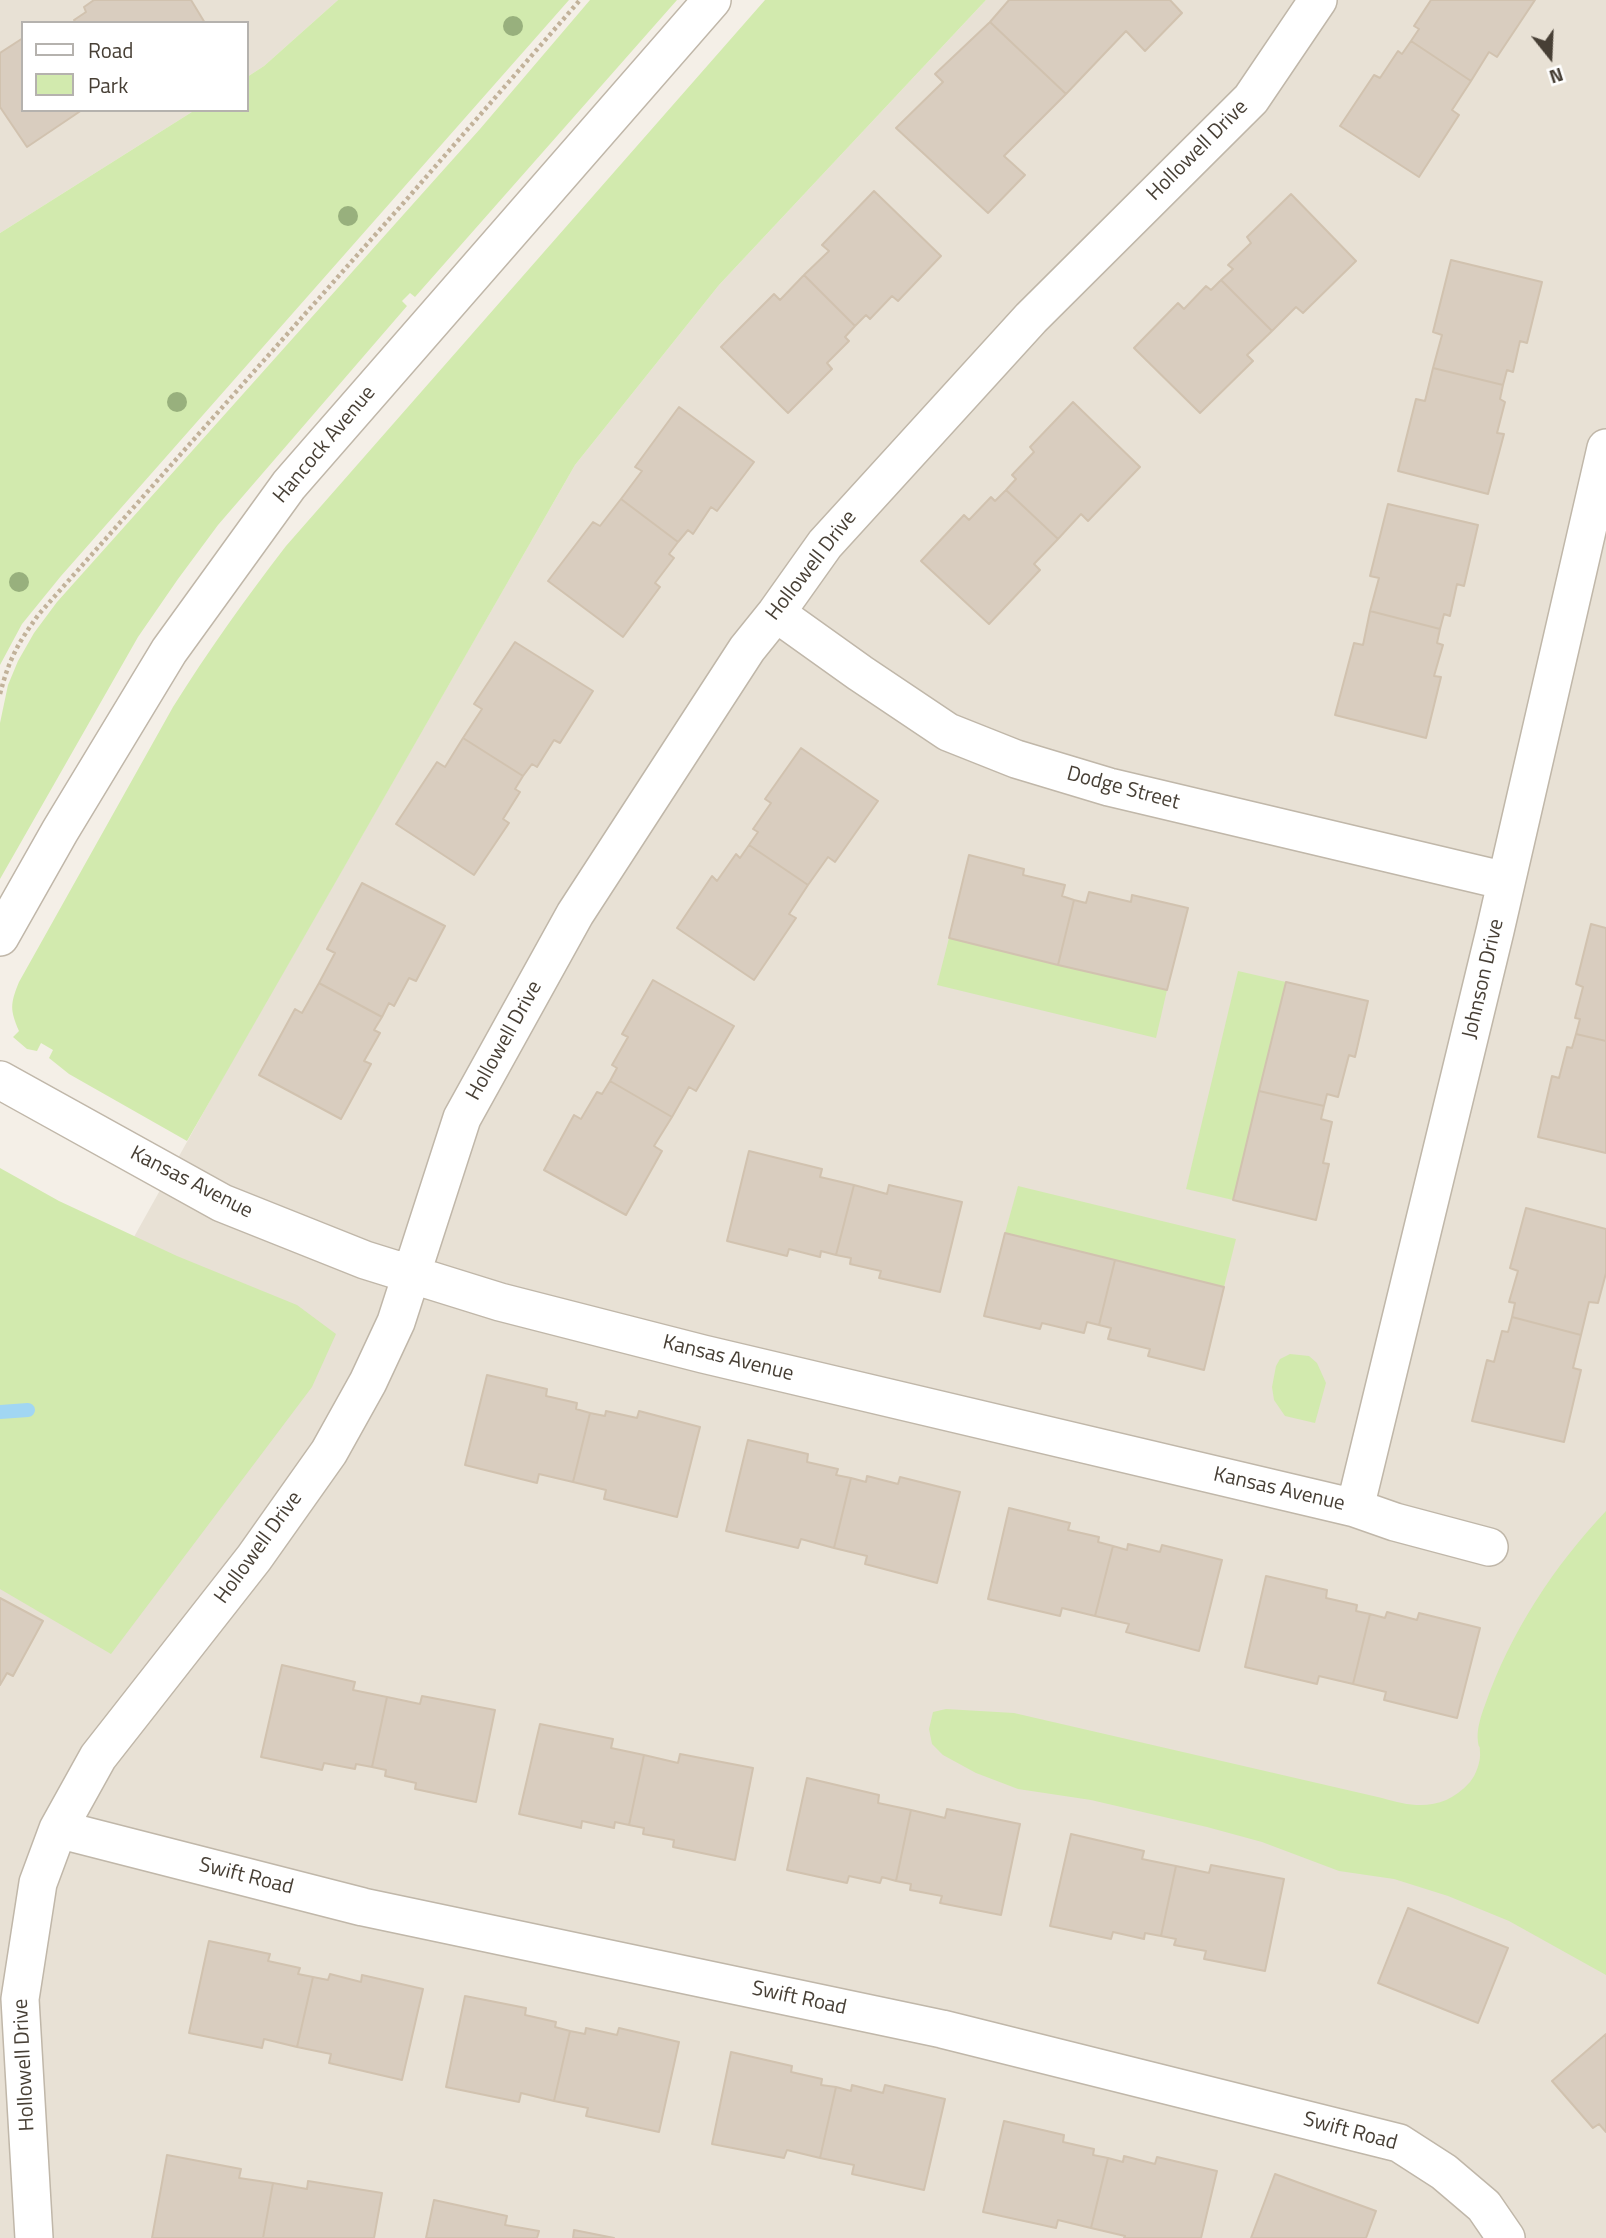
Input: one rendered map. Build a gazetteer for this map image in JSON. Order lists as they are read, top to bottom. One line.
{"streets":{"street":["Hollowell Drive","Hancock Avenue","Dodge Street","Johnson Drive","Kansas Avenue","Swift Road"]},"crossings":[["Hollowell Drive","Dodge Street"],["Hollowell Drive","Kansas Avenue"],["Hollowell Drive","Swift Road"],["Dodge Street","Johnson Drive"],["Johnson Drive","Kansas Avenue"]],"legend":["Road","Park"],"north":"bottom"}
